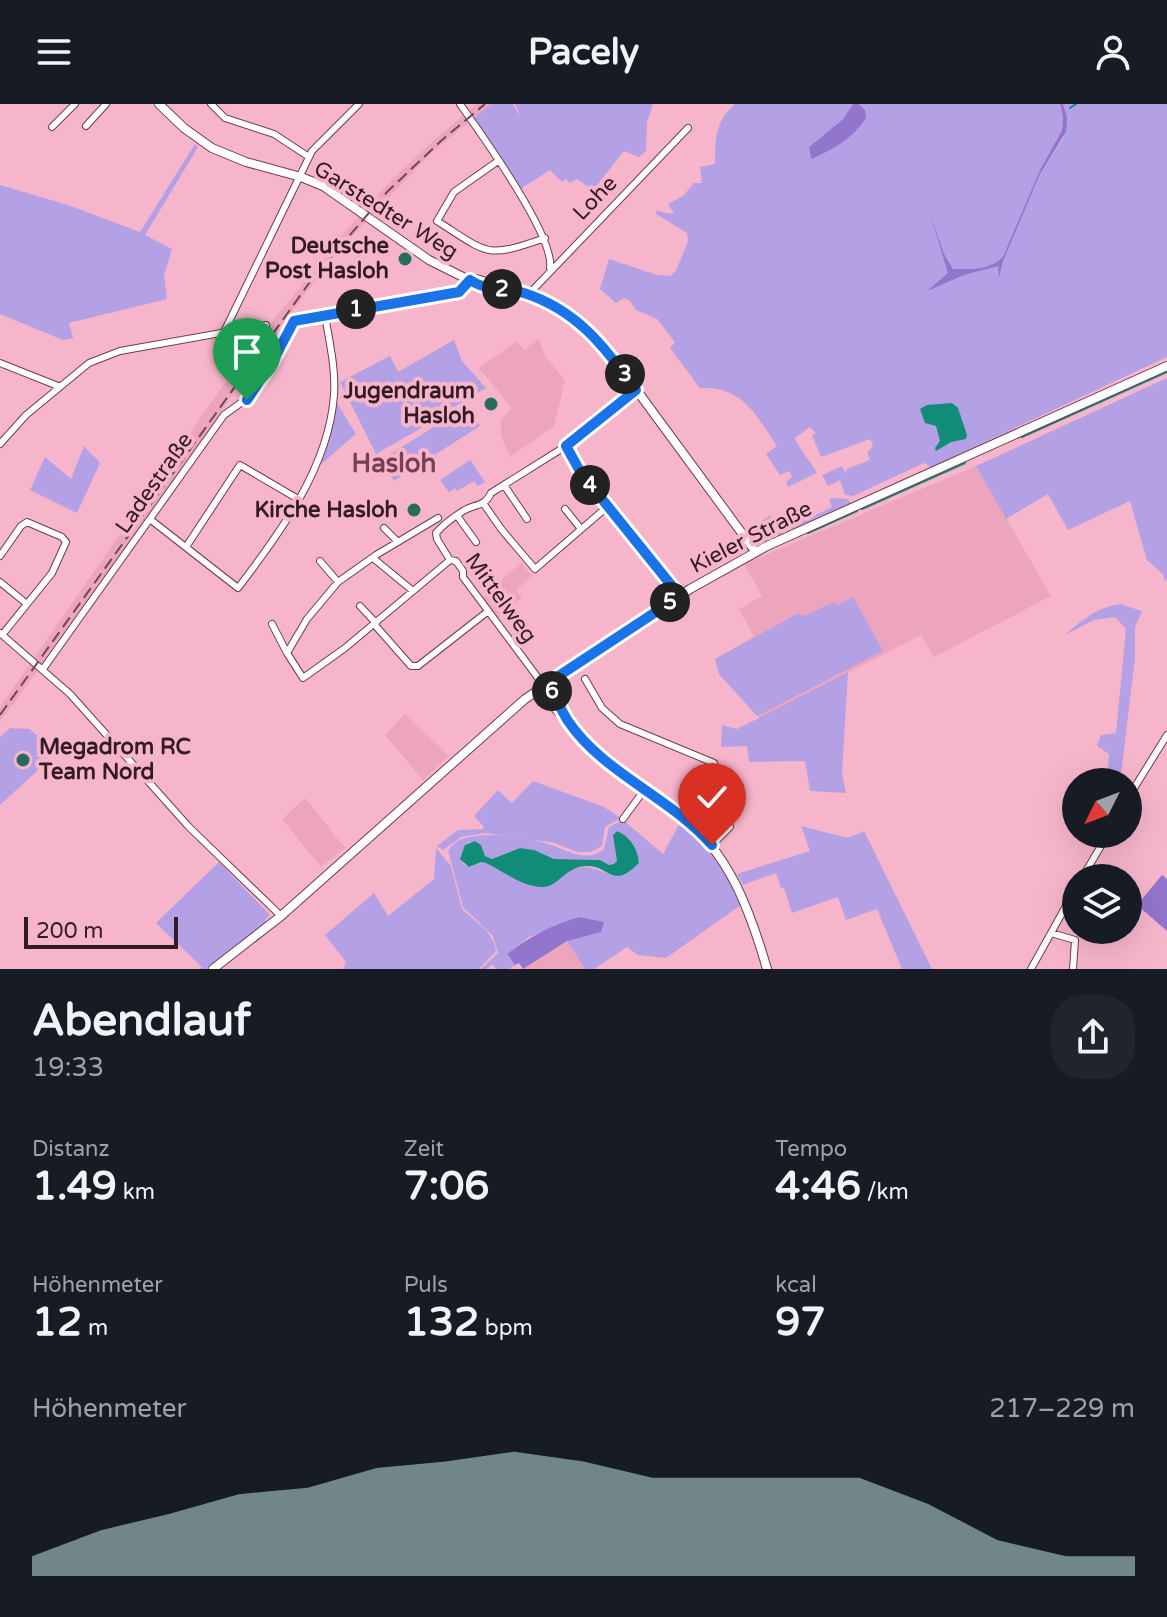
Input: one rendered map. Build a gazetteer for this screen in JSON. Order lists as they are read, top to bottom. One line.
{"streets":{"main road":["Garstedter Weg","Kieler Straße"],"street":["Lohe","Ladestraße","Mittelweg"]},"crossings":[["Lohe","Garstedter Weg"],["Garstedter Weg","Kieler Straße"],["Kieler Straße","Mittelweg"]],"districts":["Hasloh"],"places":["Deutsche Post Hasloh","Jugendraum Hasloh","Kirche Hasloh","Megadrom RC Team Nord"],"scale_bar":"200 m","north":"bottom left","page":{"header":"Pacely","pins":["2","1","3","4","5","6"],"scale":"200 m","heading":["Abendlauf","19:33"],"stats":[["Distanz","1.49 km"],["Zeit","7:06"],["Tempo","4:46 /km"],["Höhenmeter","12 m"],["Puls","132 bpm"],["kcal","97"]],"chart":["Höhenmeter","217–229 m"]}}
